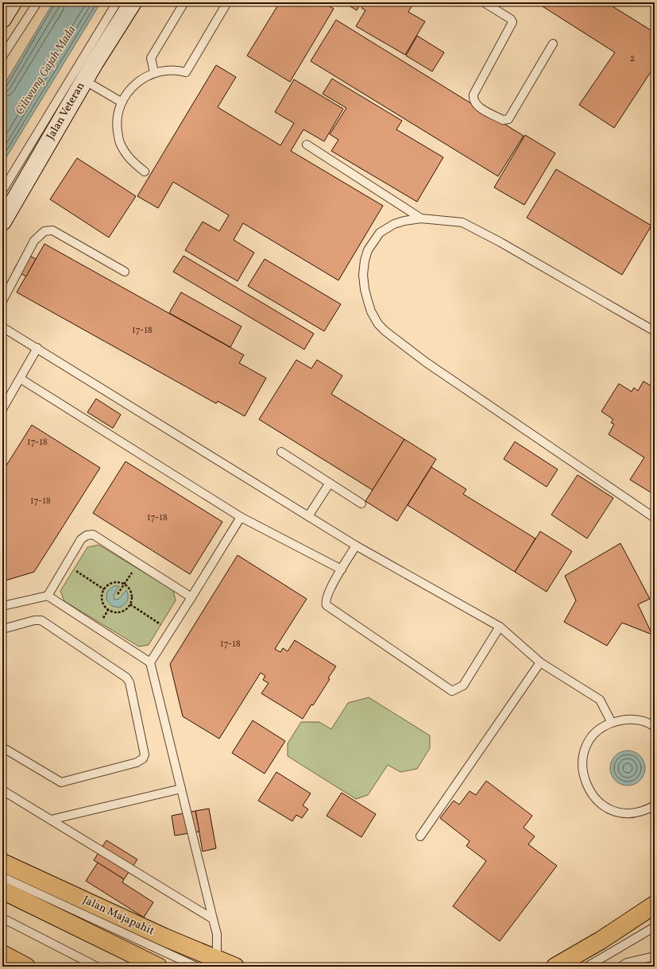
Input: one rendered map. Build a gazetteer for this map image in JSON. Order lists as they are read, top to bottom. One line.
{"streets":{"main road":["Jalan Veteran","Jalan Majapahit"]},"water":["Ciliwung Gajah Mada"],"house_numbers":["2","17-18","17-18","17-18","17-18","17-18"]}
